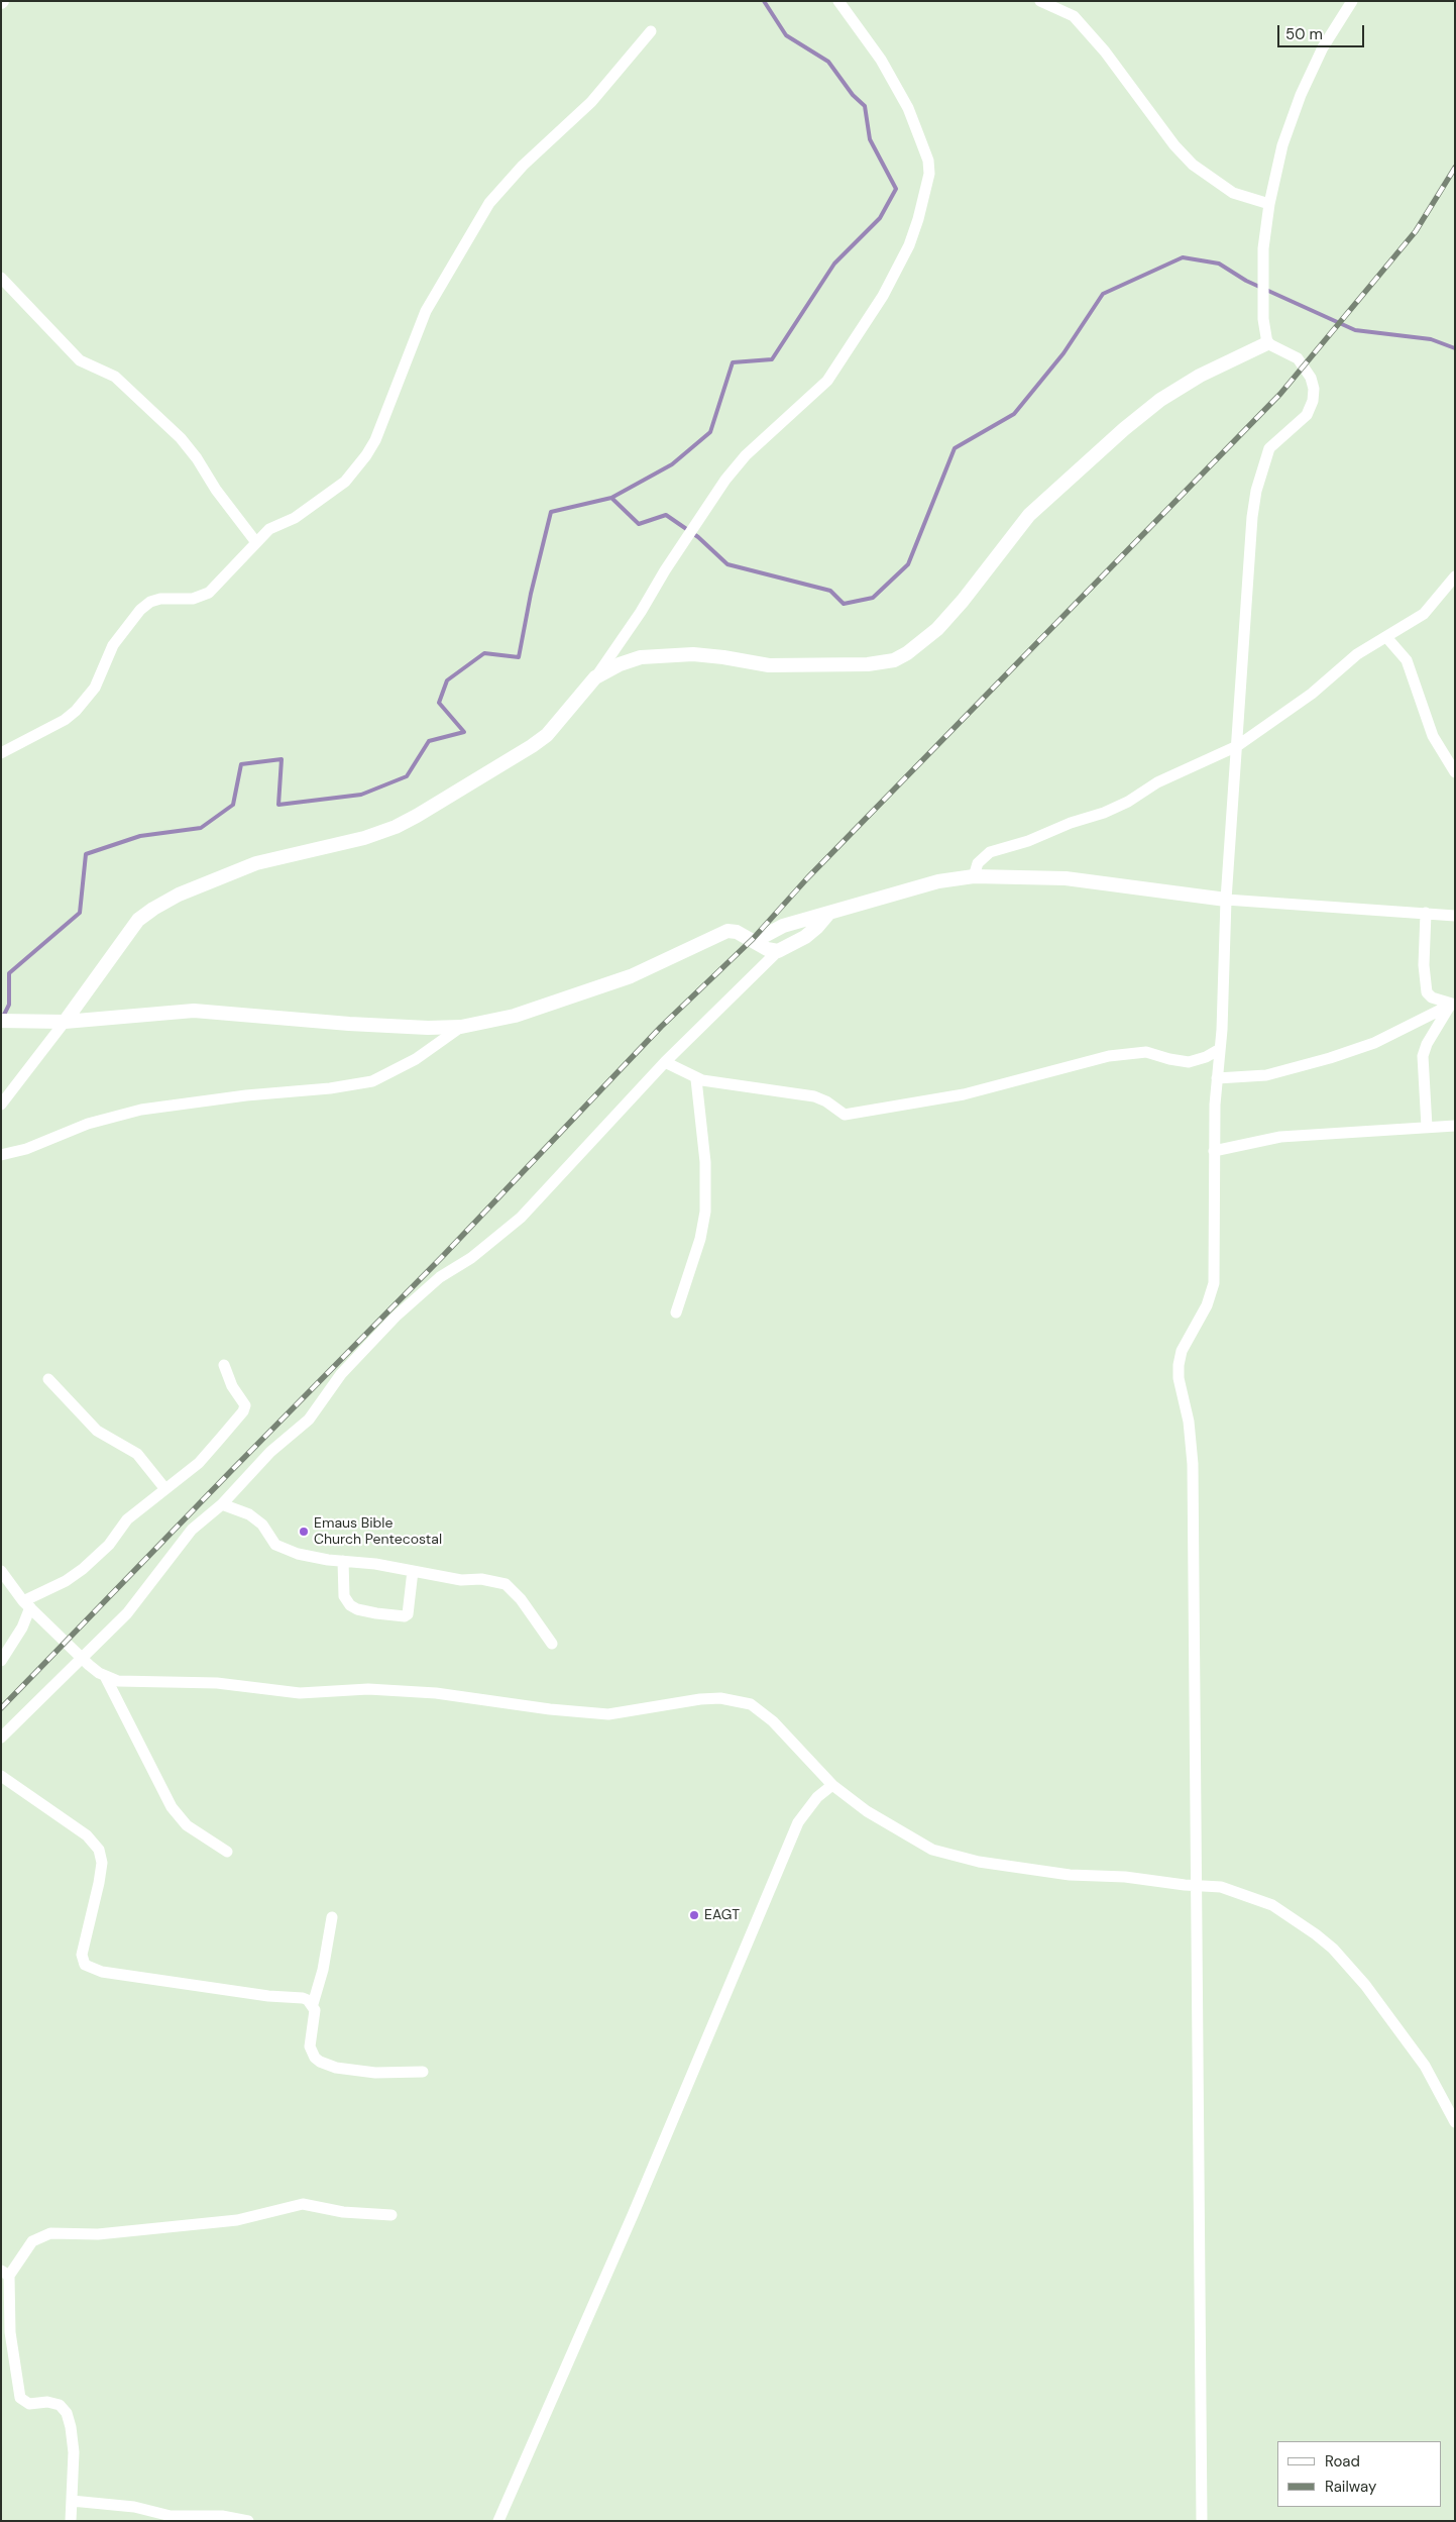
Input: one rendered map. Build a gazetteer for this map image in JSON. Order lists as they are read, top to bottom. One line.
{"places":["Emaus Bible Church Pentecostal","EAGT"],"legend":["Road","Railway"],"scale_bar":"50 m"}
